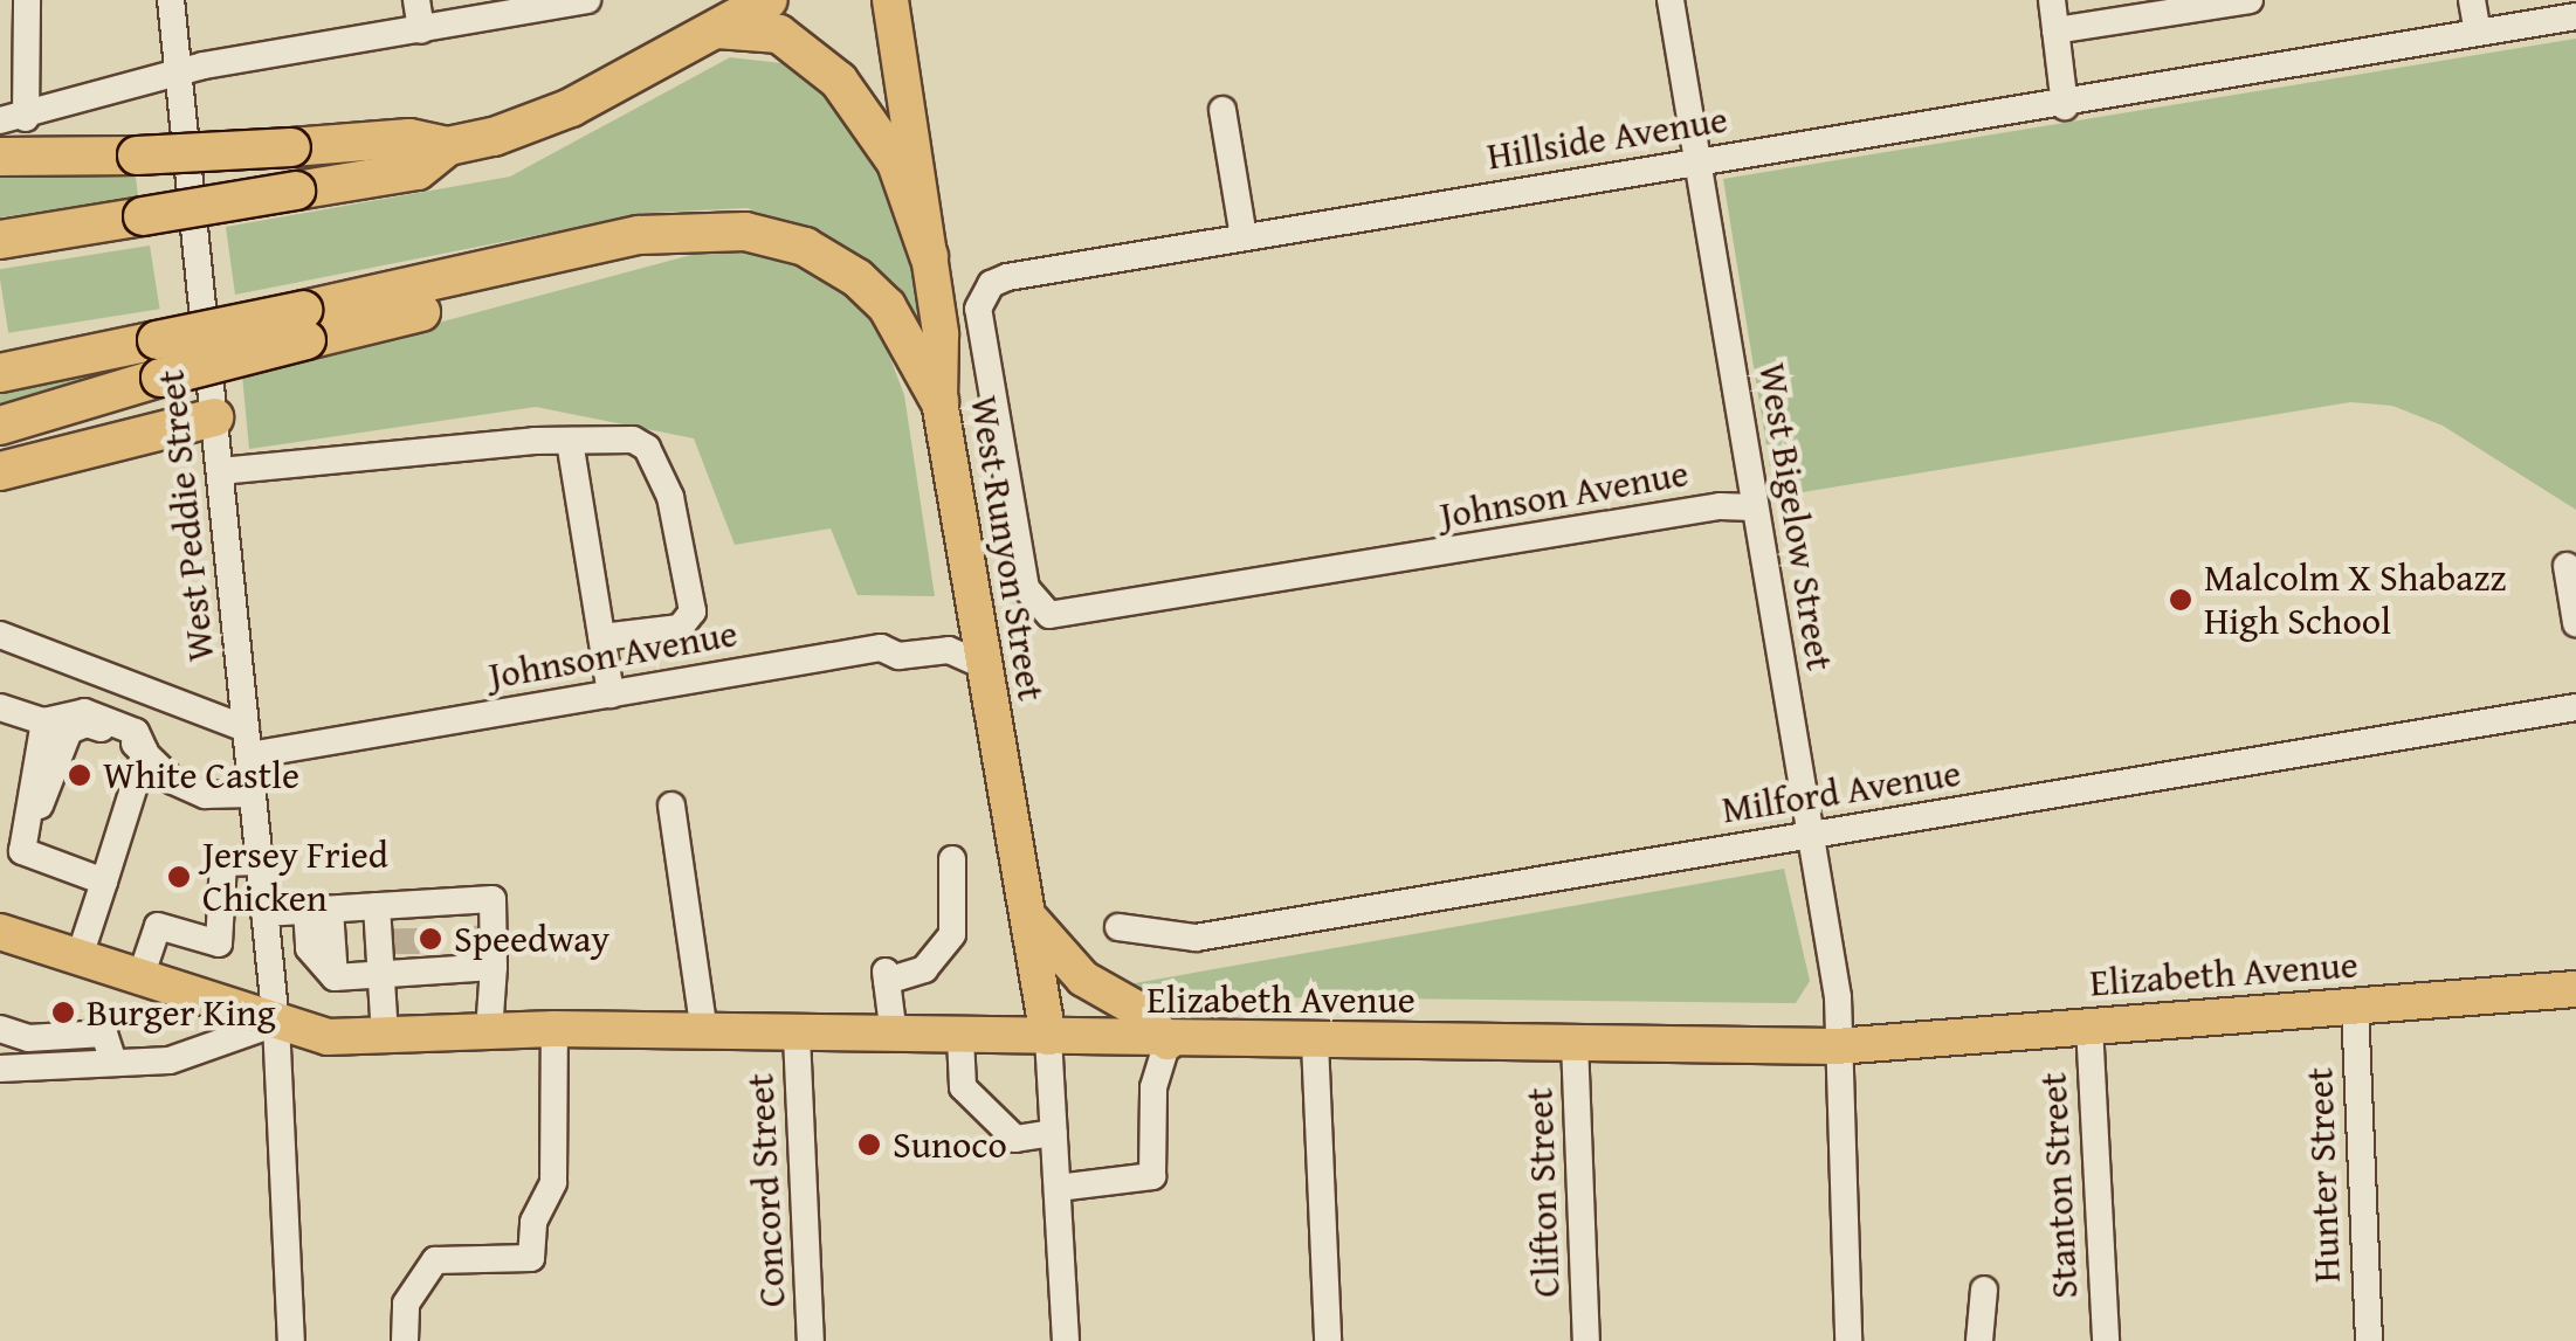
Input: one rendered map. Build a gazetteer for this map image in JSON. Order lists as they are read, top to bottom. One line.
{"streets":{"main road":["West Runyon Street","Elizabeth Avenue"],"street":["Hillside Avenue","Johnson Avenue","West Peddie Street","West Bigelow Street","Milford Avenue","Hunter Street","Stanton Street","Concord Street","Clifton Street"]},"crossings":[["Hillside Avenue","Johnson Avenue"],["Hillside Avenue","West Bigelow Street"],["Johnson Avenue","West Peddie Street"],["Johnson Avenue","West Bigelow Street"],["Johnson Avenue","West Runyon Street"],["West Peddie Street","Elizabeth Avenue"],["West Bigelow Street","Milford Avenue"],["West Bigelow Street","Elizabeth Avenue"],["West Runyon Street","Elizabeth Avenue"],["Elizabeth Avenue","Hunter Street"],["Elizabeth Avenue","Stanton Street"],["Elizabeth Avenue","Concord Street"],["Elizabeth Avenue","Clifton Street"]],"places":["Malcolm X Shabazz High School","White Castle","Jersey Fried Chicken","Speedway","Burger King","Sunoco"]}
